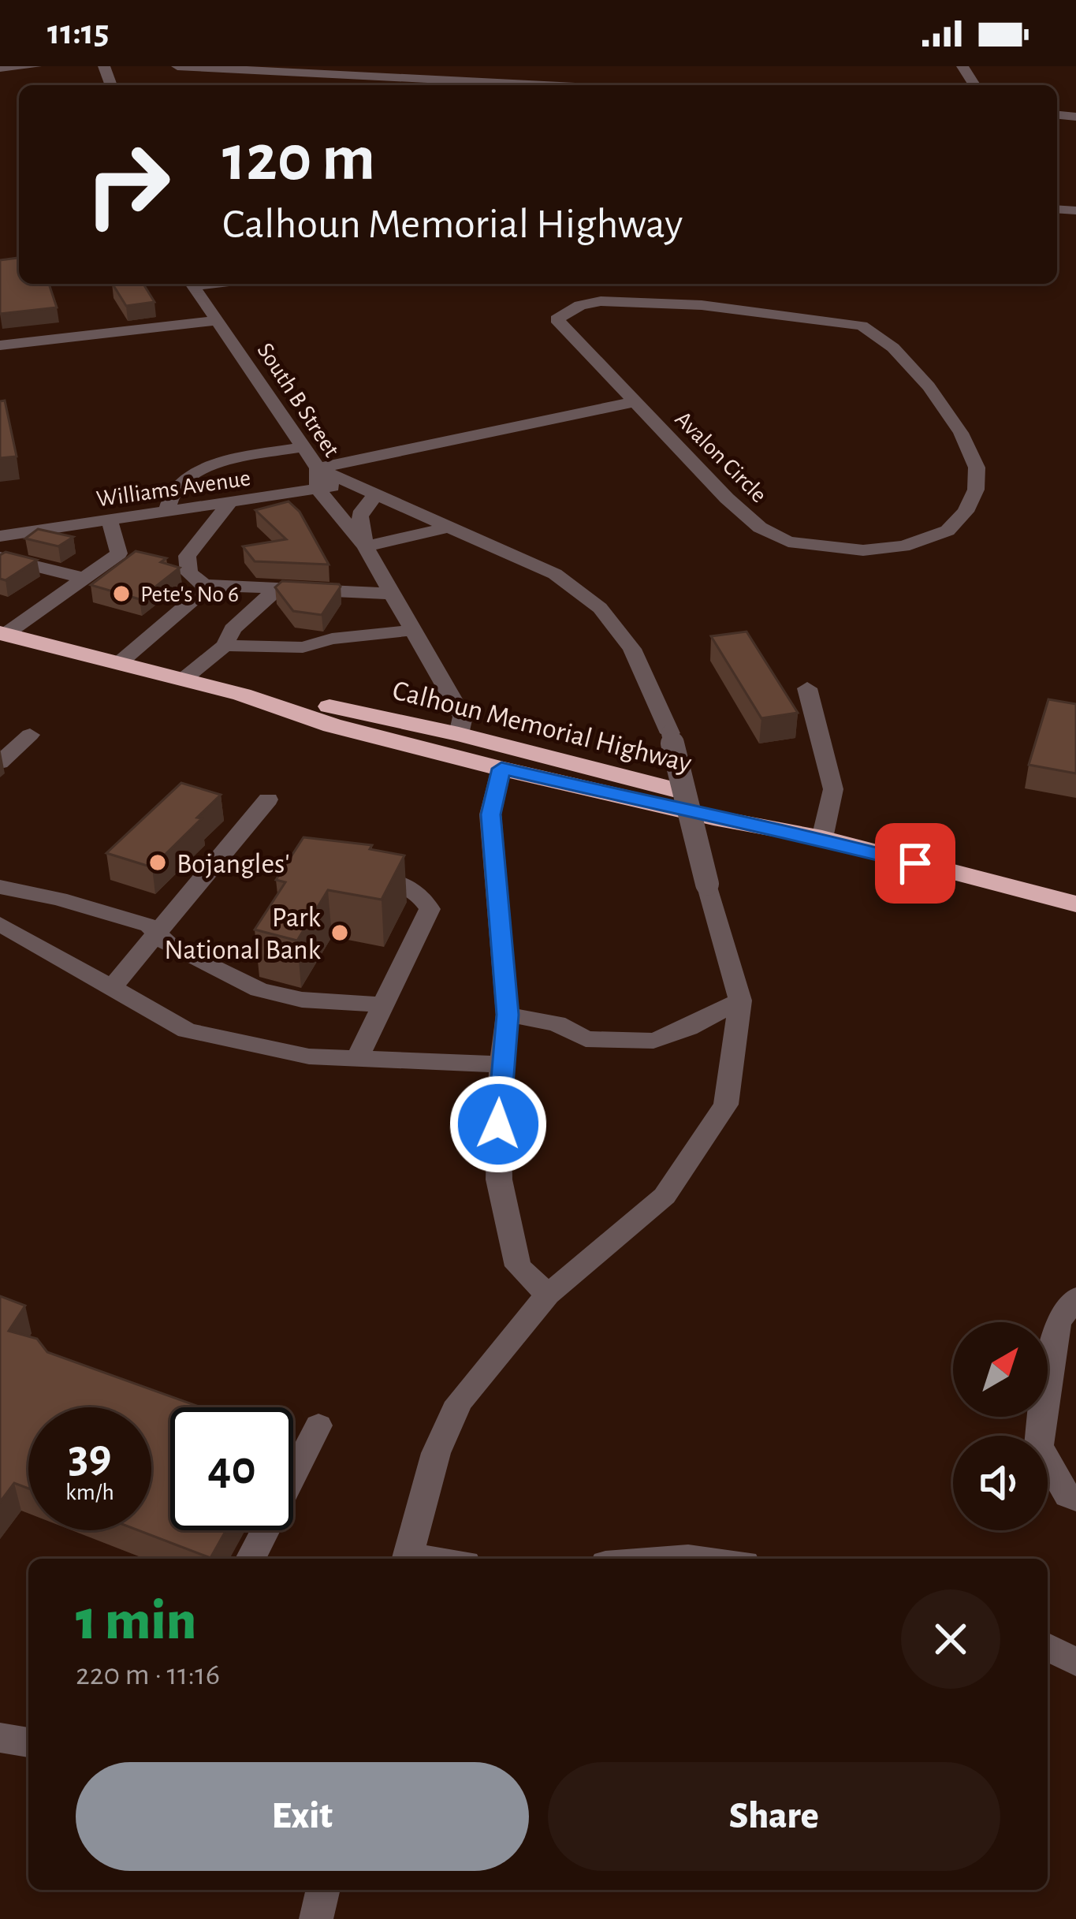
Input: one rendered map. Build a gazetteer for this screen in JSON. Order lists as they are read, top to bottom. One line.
{"streets":{"highway":["Calhoun Memorial Highway"],"street":["South B Street","Avalon Circle","Williams Avenue"]},"crossings":[["South B Street","Williams Avenue"],["South B Street","Calhoun Memorial Highway"]],"places":["Pete's No 6","Bojangles'","Park National Bank"],"north":"top right","page":{"status":"11:15","turn":["120 m","Calhoun Memorial Highway"],"speed":"39 km/h","limit":"40","heading":["1 min","220 m · 11:16"],"buttons":["Exit","Share"]}}
